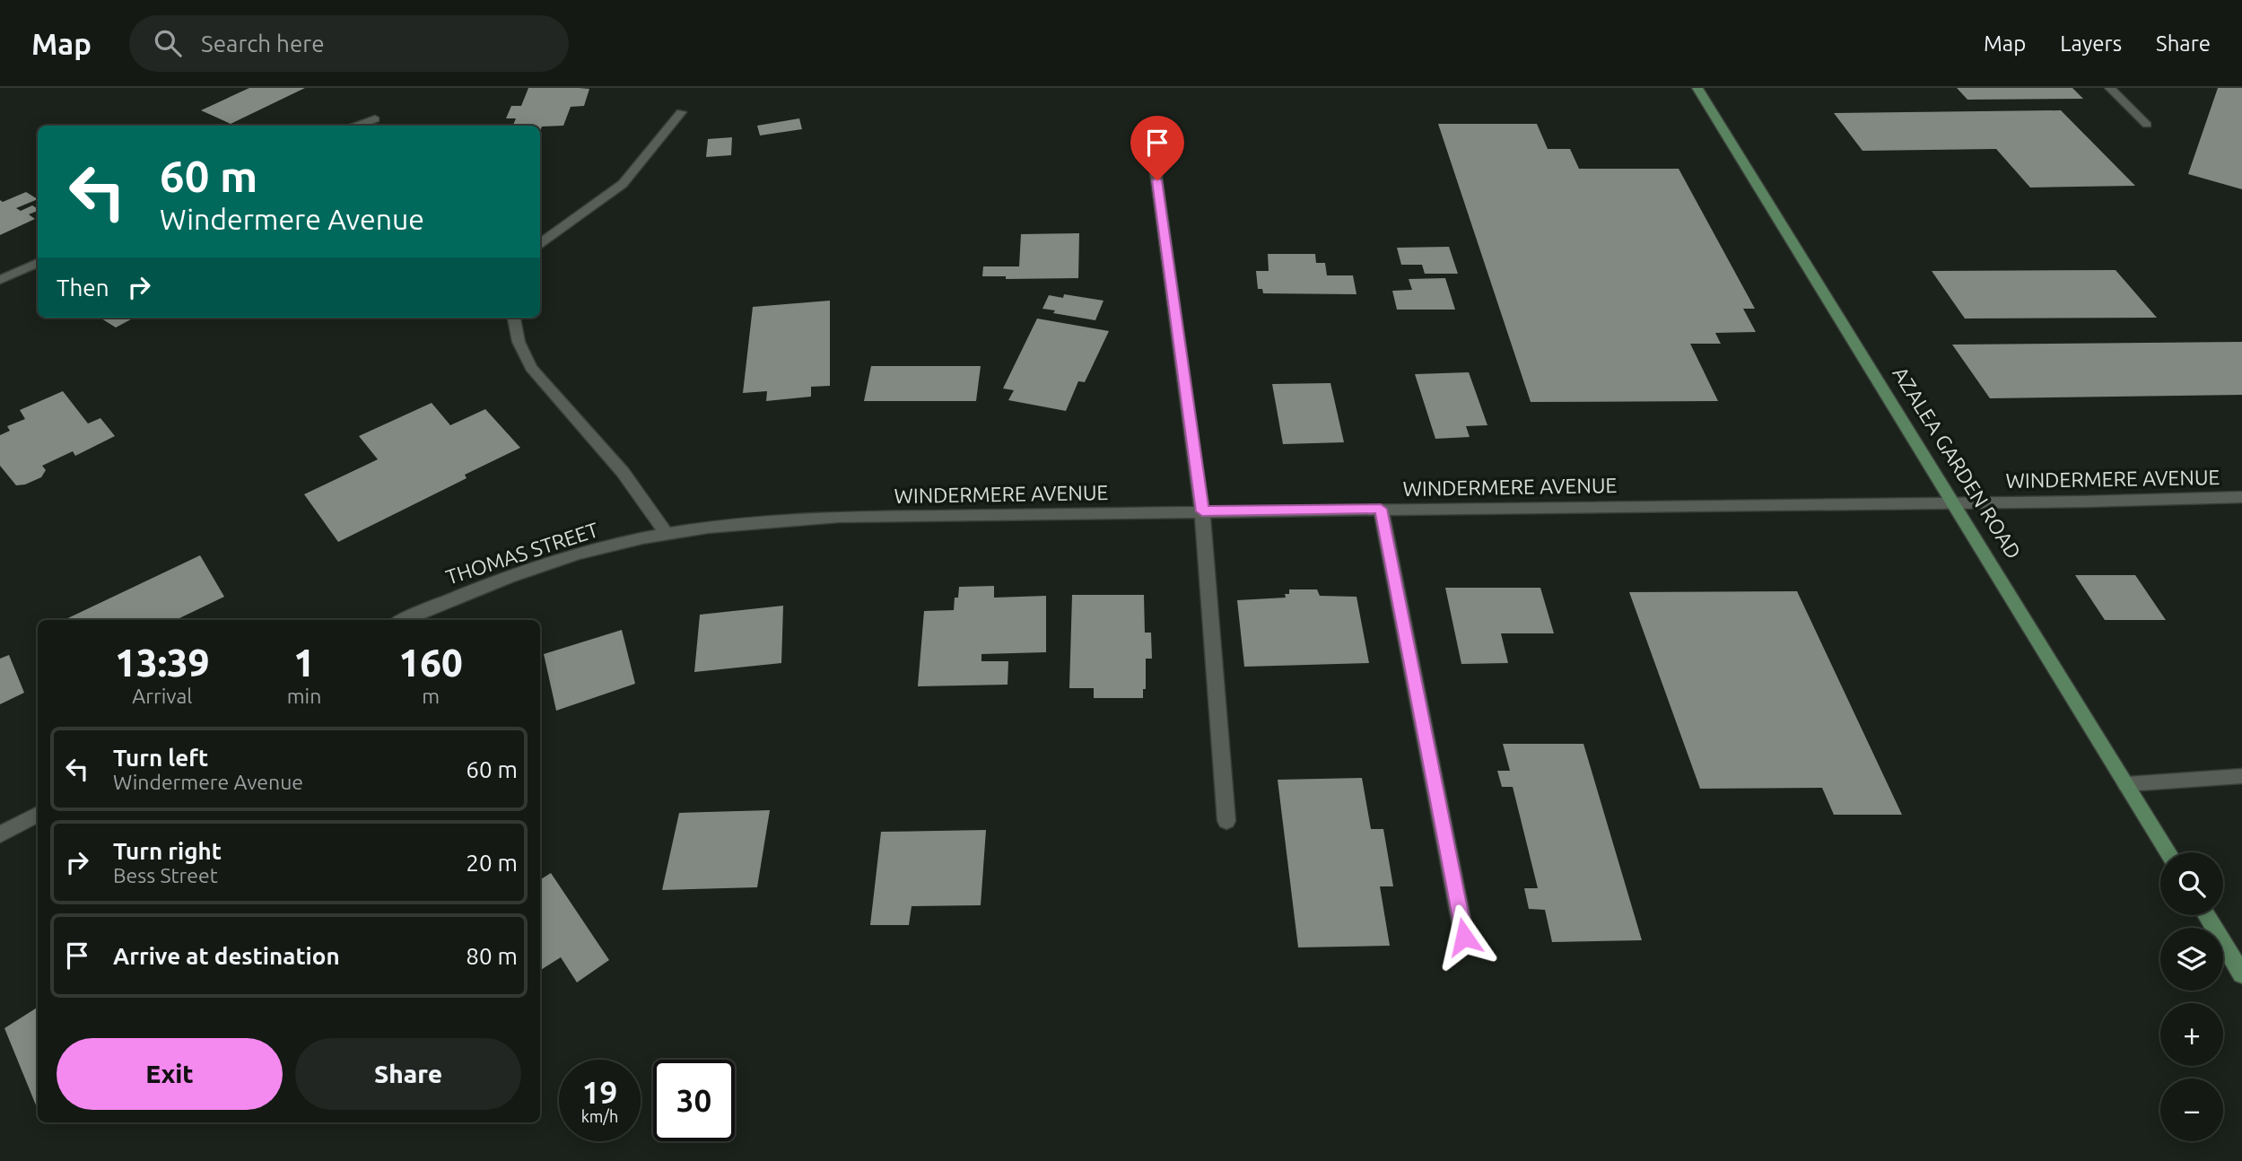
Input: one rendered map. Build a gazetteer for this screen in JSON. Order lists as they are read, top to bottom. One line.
{"streets":{"main road":["AZALEA GARDEN ROAD"],"street":["WINDERMERE AVENUE","THOMAS STREET"]},"crossings":[["AZALEA GARDEN ROAD","WINDERMERE AVENUE"],["WINDERMERE AVENUE","THOMAS STREET"]],"page":{"header":"Map","search":"Search here","nav":["Map","Layers","Share"],"turn":["60 m","Windermere Avenue"],"then":"Then","eta":["13:39","Arrival","1","min","160","m"],"list":[{"name":"Turn left","note":"Windermere Avenue","value":"60 m"},{"name":"Turn right","note":"Bess Street","value":"20 m"},{"name":"Arrive at destination","value":"80 m"}],"map_buttons":["+","−"],"buttons":["Exit","Share"],"speed":"19 km/h","limit":"30"}}
